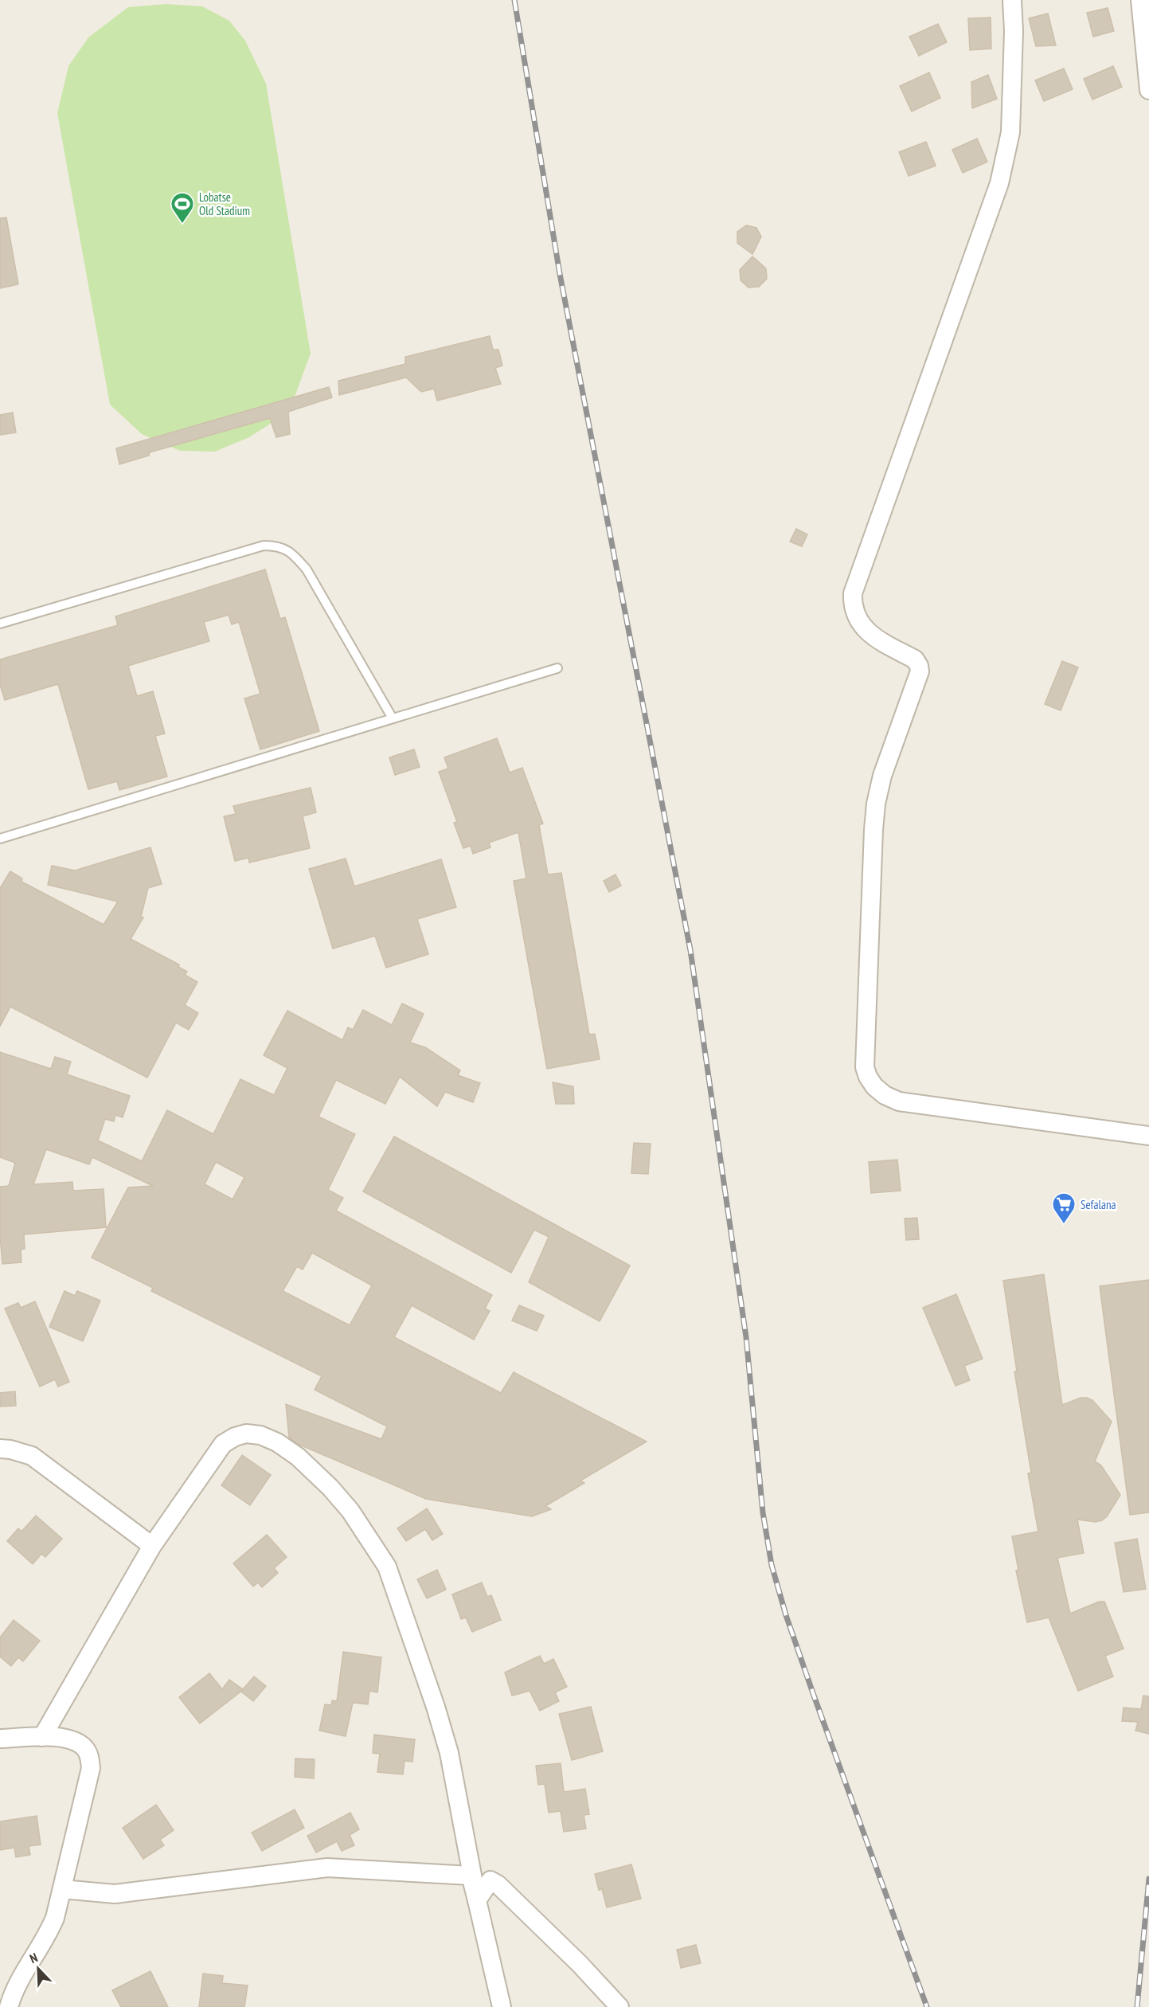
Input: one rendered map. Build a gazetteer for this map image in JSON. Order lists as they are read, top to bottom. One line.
{"places":{"sports":["Lobatse Old Stadium"],"supermarket":["Sefalana"]},"north":"top left"}
